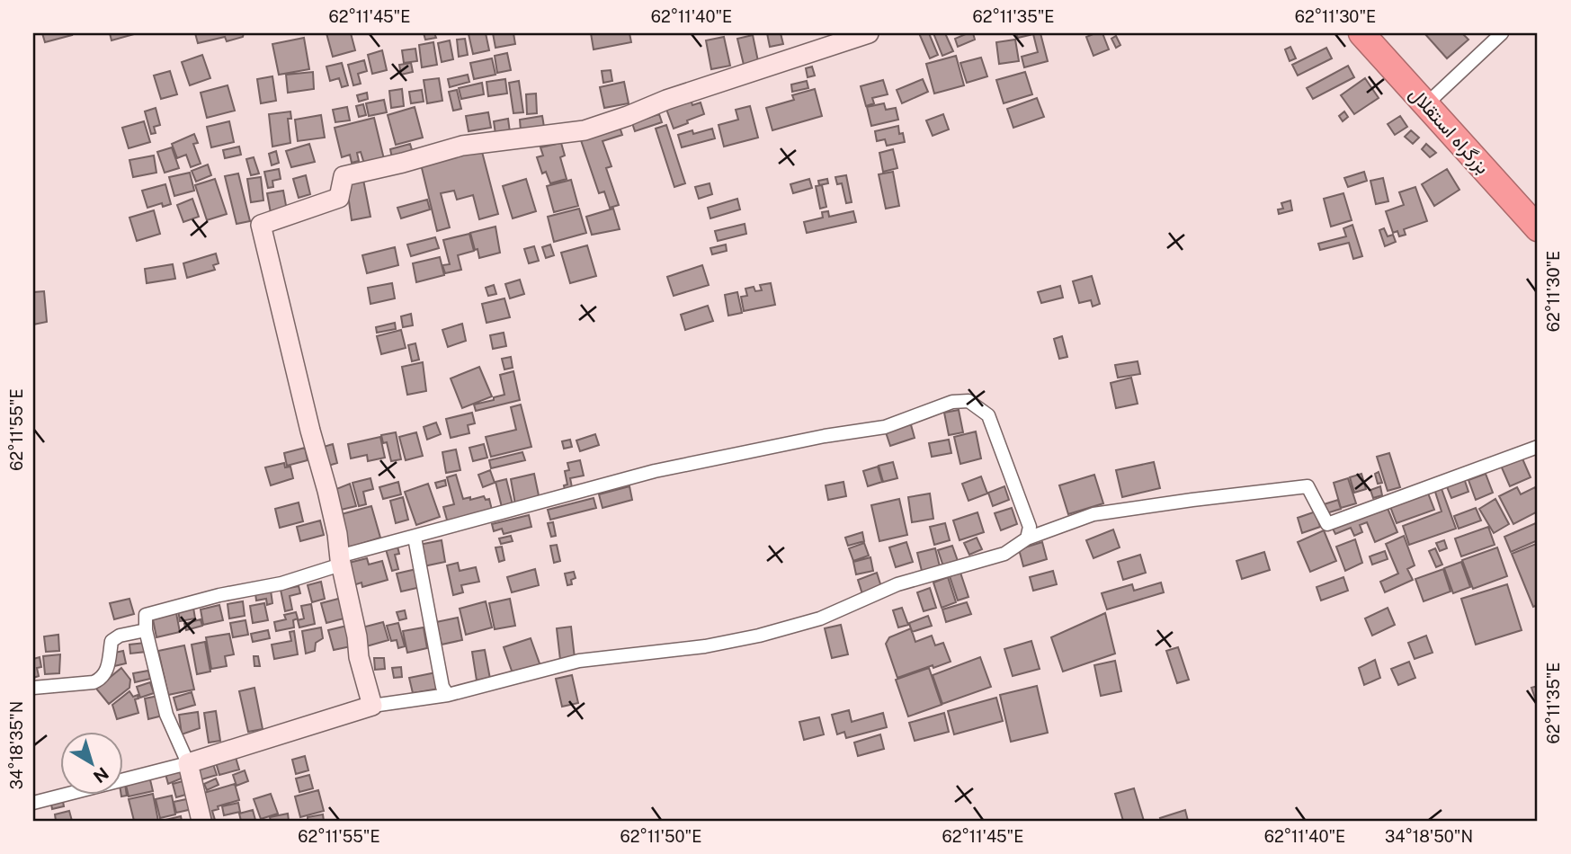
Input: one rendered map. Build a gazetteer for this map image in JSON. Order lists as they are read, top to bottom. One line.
{"streets":{"highway":["بزرگراه استقلال"]},"north":"bottom right","coordinates":["62°11'45\"E","62°11'40\"E","62°11'35\"E","62°11'30\"E","62°11'55\"E","34°18'35\"N","62°11'50\"E","34°18'50\"N"]}
